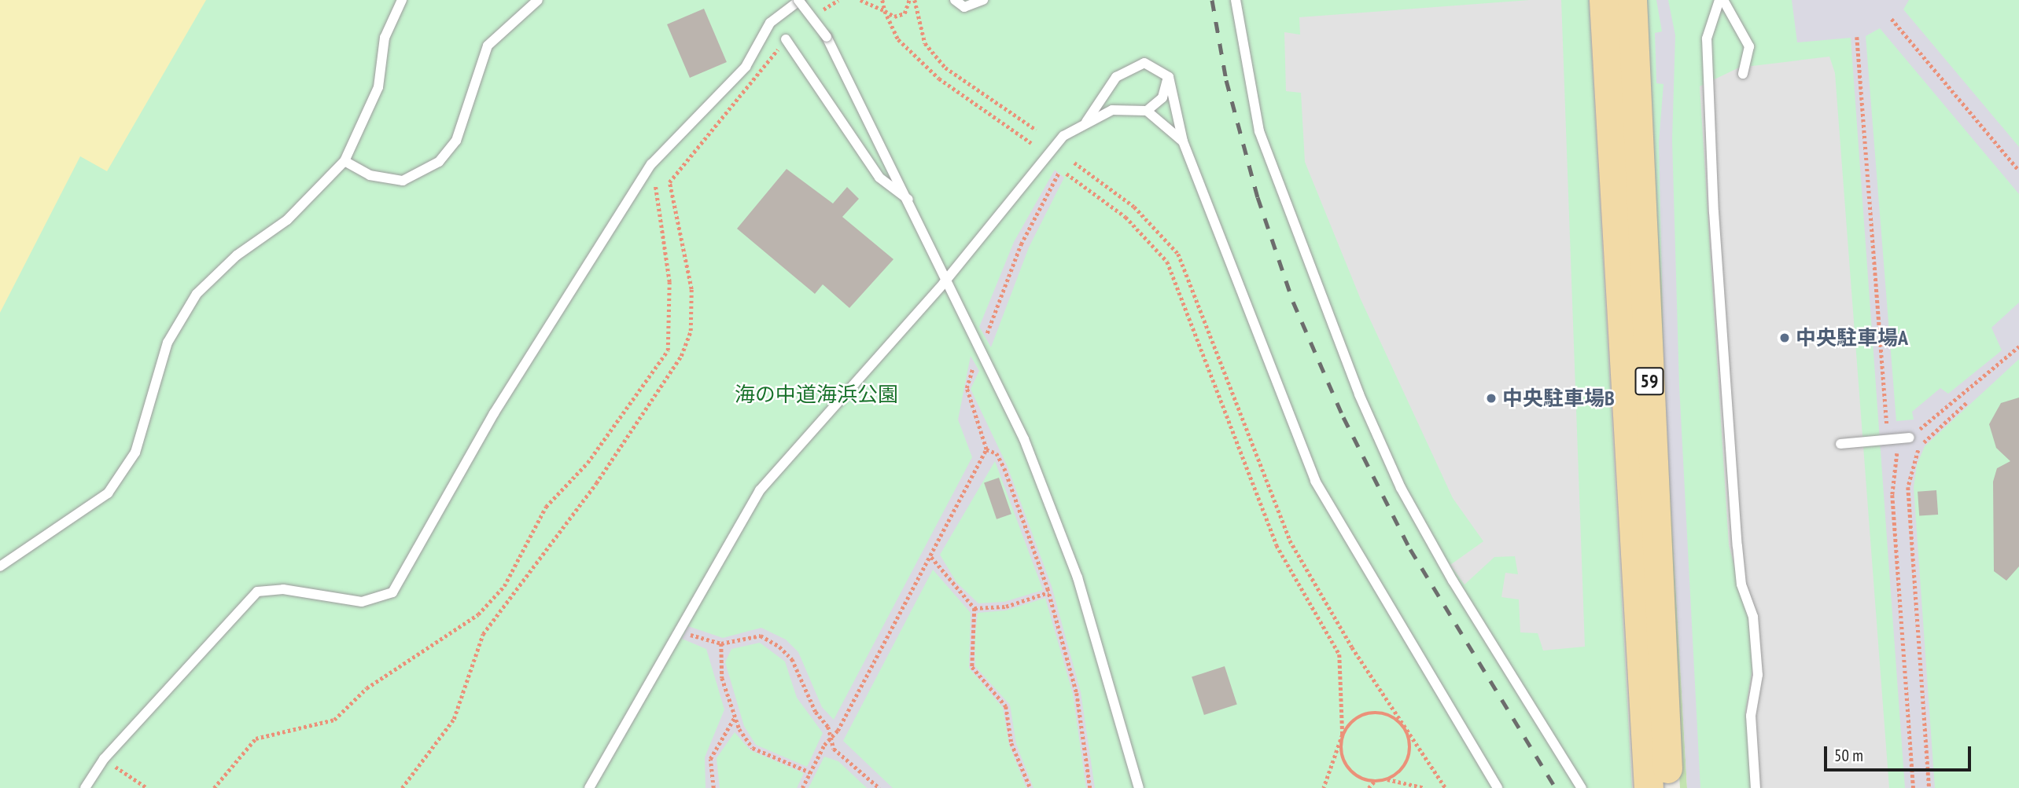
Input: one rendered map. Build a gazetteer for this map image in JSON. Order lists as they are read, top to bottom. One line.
{"streets":{"main road":["59"]},"parks":["海の中道海浜公園"],"places":["中央駐車場A","中央駐車場B"],"scale_bar":"50 m"}
